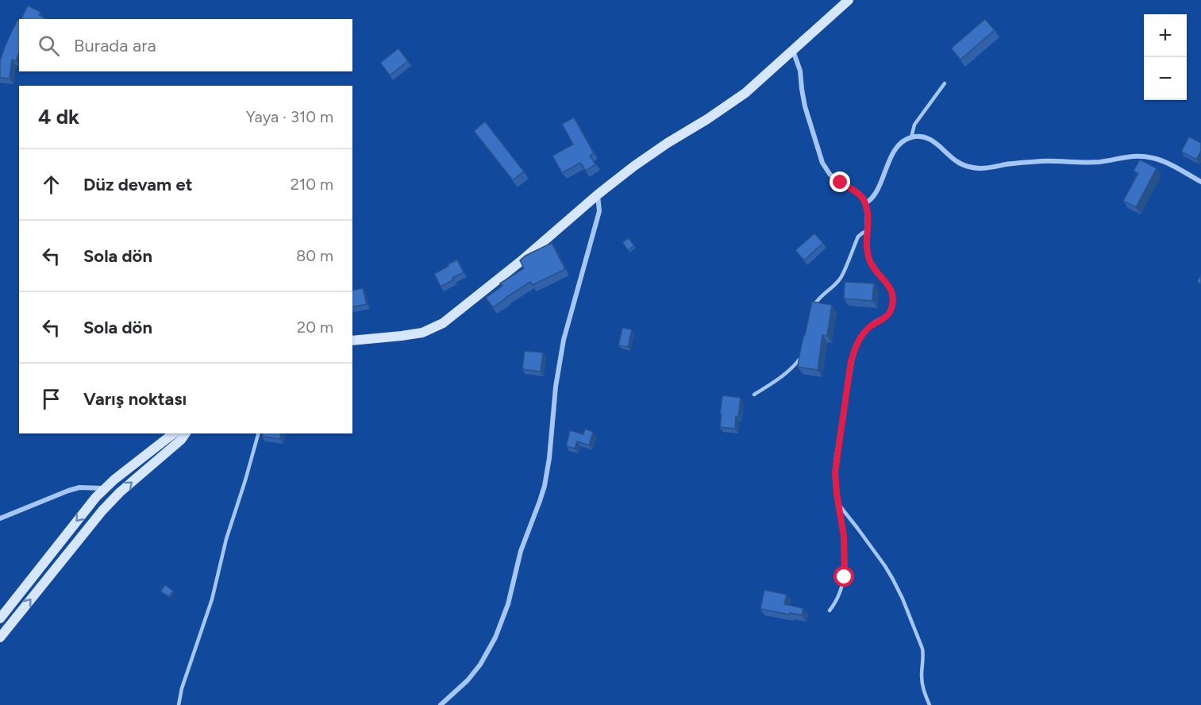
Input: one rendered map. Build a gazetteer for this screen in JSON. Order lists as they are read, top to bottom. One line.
{"page":{"map_buttons":["+","−"],"search":"Burada ara","heading":["4 dk","Yaya · 310 m"],"list":[["Düz devam et","210 m"],["Sola dön","80 m"],["Sola dön","20 m"],"Varış noktası"]}}
